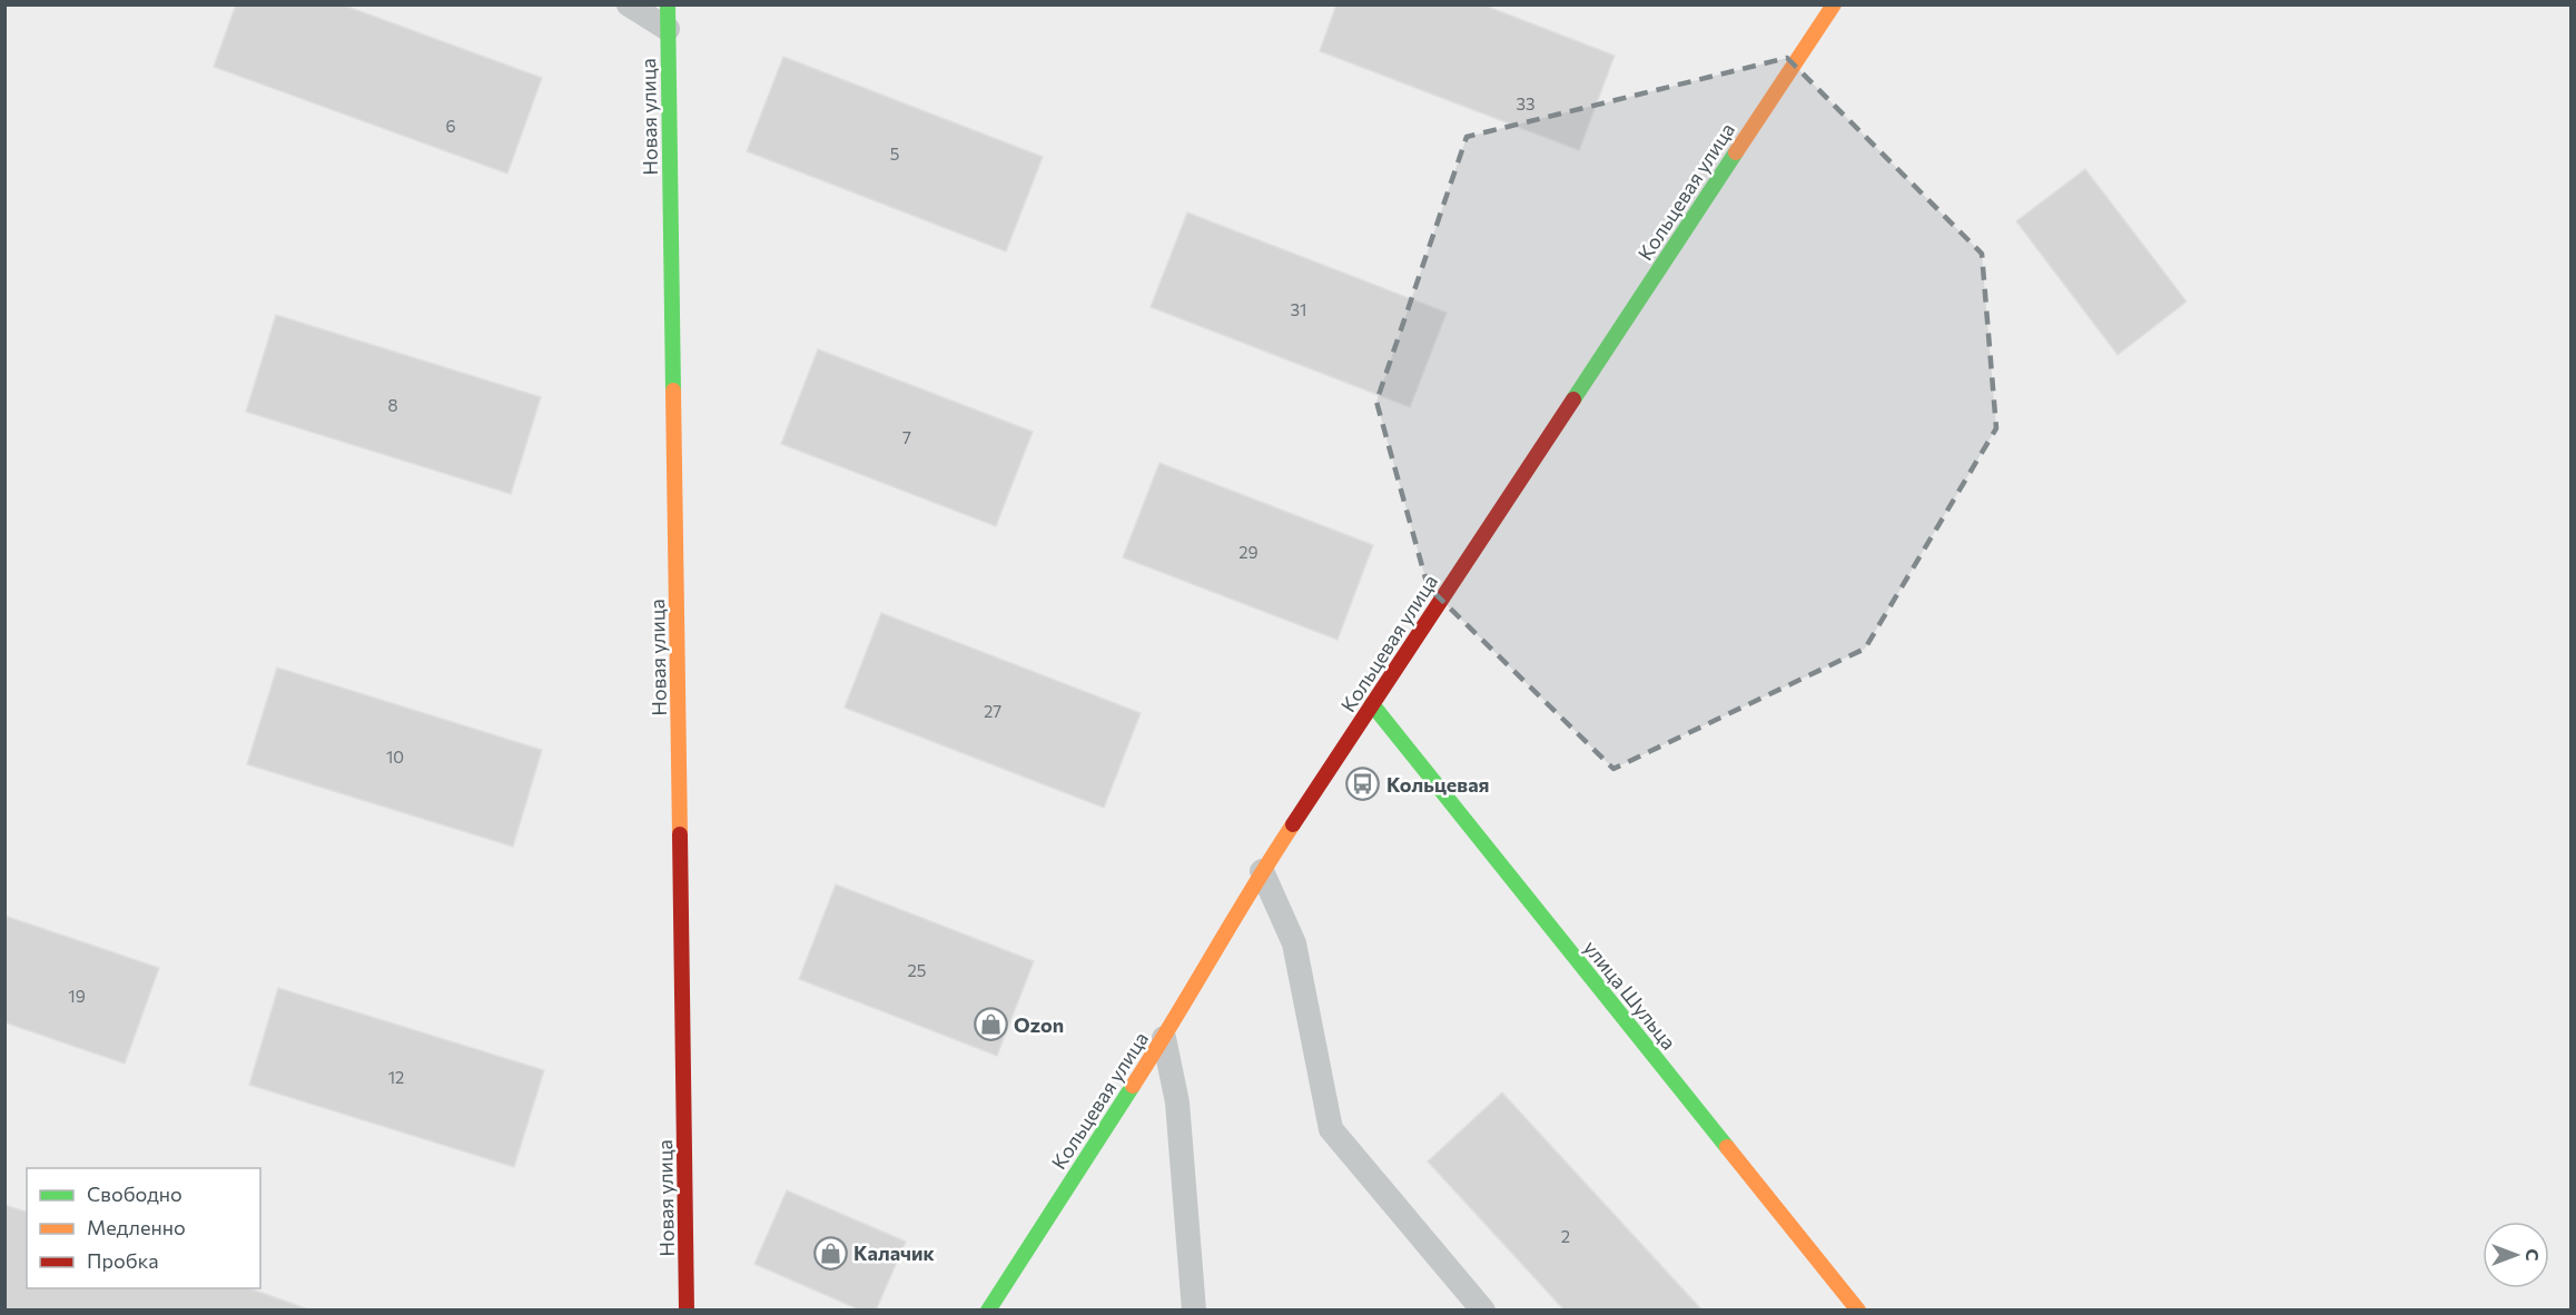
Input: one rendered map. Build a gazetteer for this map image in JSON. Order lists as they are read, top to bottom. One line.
{"streets":{"street":["Новая улица","Кольцевая улица","улица Шульца"]},"crossings":[["Кольцевая улица","улица Шульца"]],"places":{"bus stop":["Кольцевая"],"shop":["Ozon","Калачик"]},"house_numbers":["33","6","5","31","8","7","29","27","10","25","19","12","2"],"legend":["Свободно","Медленно","Пробка"],"north":"right"}
